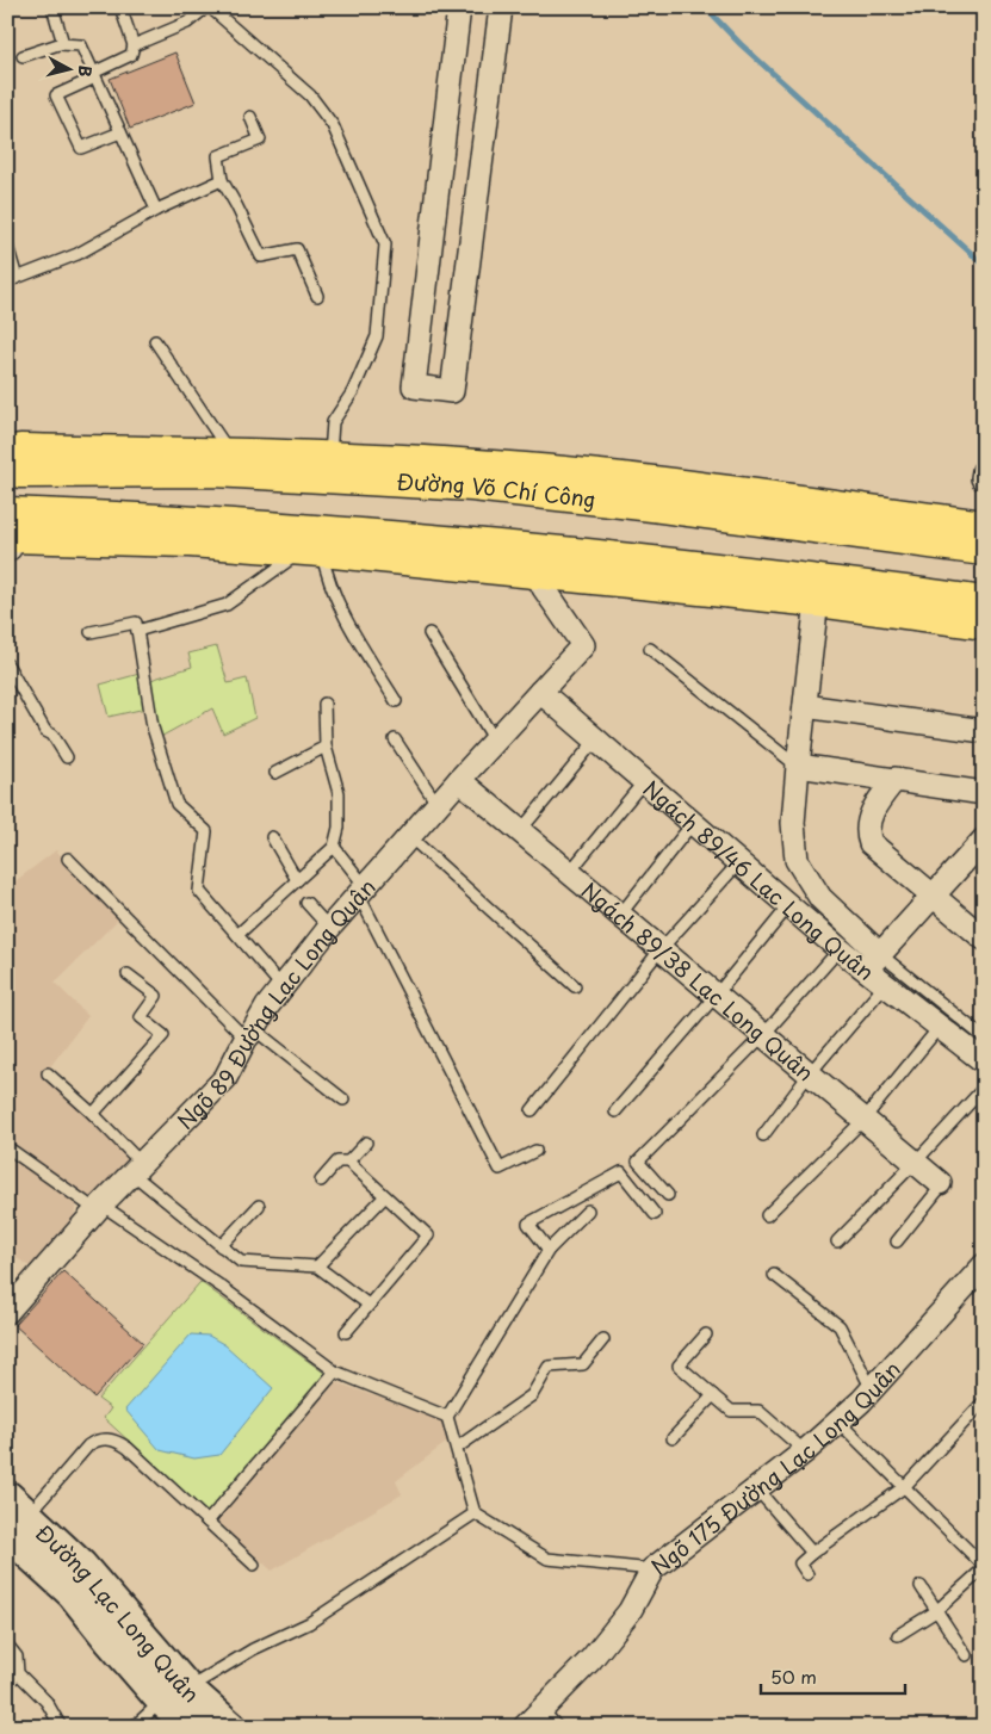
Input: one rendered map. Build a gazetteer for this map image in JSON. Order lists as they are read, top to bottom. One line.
{"streets":{"main road":["Đường Võ Chí Công","Đường Lạc Long Quân"],"street":["Ngách 89/46 Lạc Long Quân","Ngách 89/38 Lạc Long Quân","Ngõ 89 Đường Lạc Long Quân","Ngõ 175 Đường Lạc Long Quân"]},"crossings":[["Ngách 89/46 Lạc Long Quân","Ngõ 89 Đường Lạc Long Quân"],["Ngách 89/38 Lạc Long Quân","Ngõ 89 Đường Lạc Long Quân"]],"scale_bar":"50 m","north":"right"}
